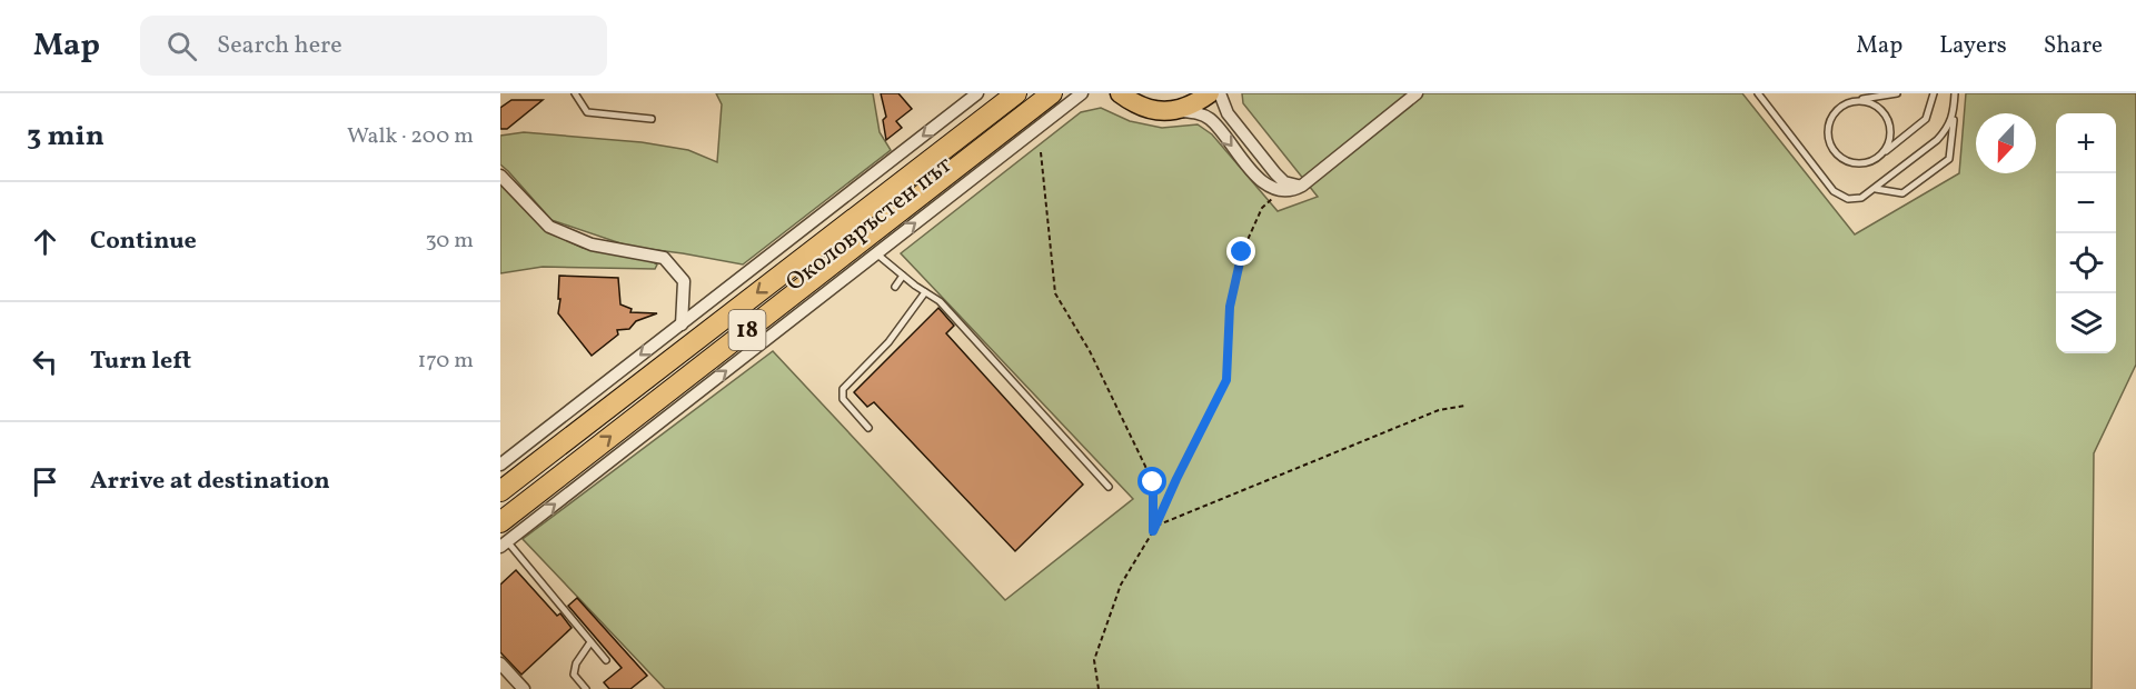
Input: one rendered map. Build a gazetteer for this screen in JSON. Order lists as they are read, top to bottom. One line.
{"streets":{"highway":["Околовръстен път","18"]},"north":"bottom","page":{"header":"Map","search":"Search here","nav":["Map","Layers","Share"],"heading":["3 min","Walk · 200 m"],"map_buttons":["+","−"],"list":[["Continue","30 m"],["Turn left","170 m"],"Arrive at destination"]}}
